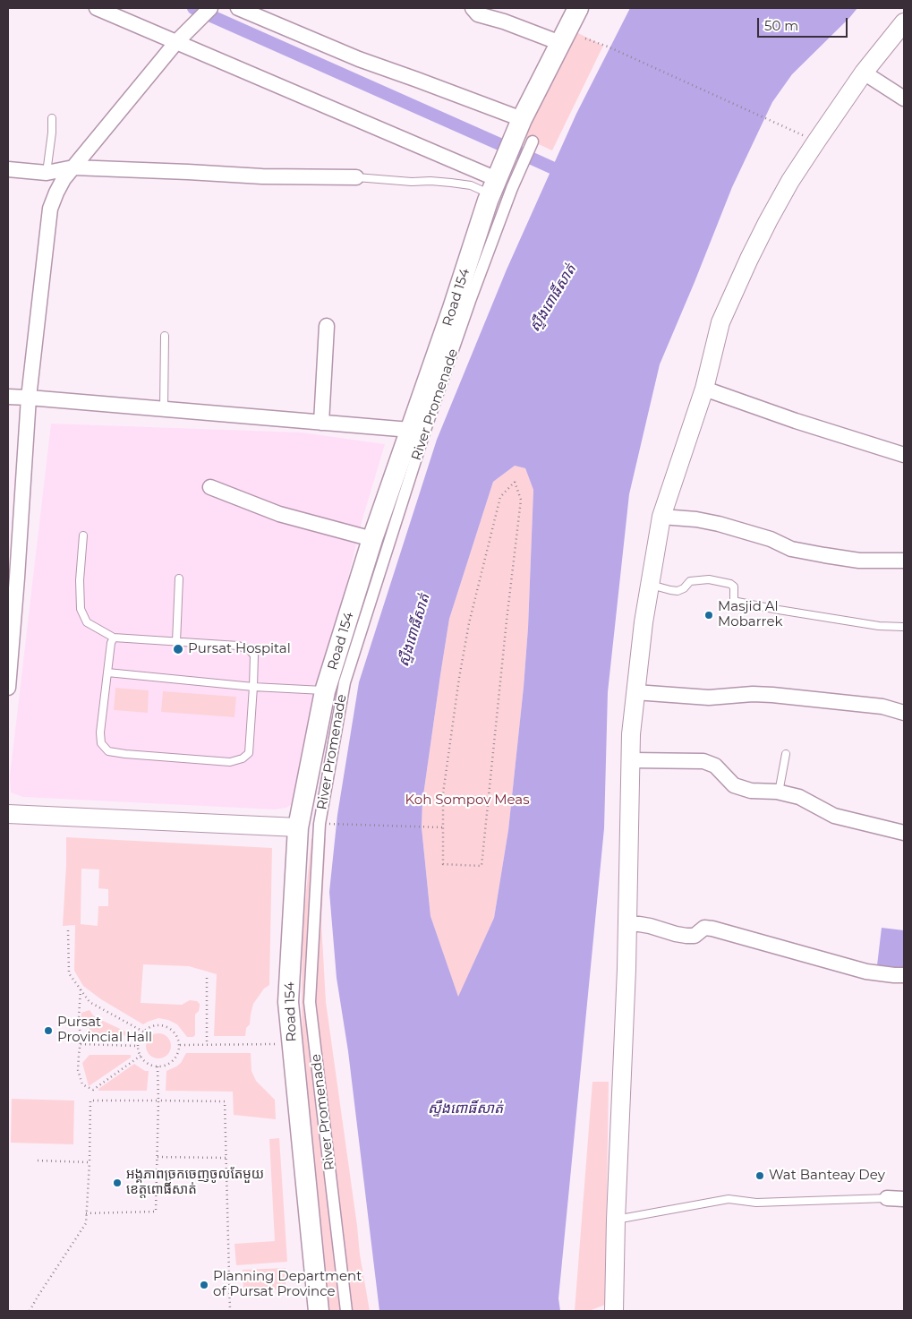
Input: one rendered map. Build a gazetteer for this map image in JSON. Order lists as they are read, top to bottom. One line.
{"streets":{"main road":["Road 154"],"street":["River Promenade"]},"crossings":[["Road 154","River Promenade"]],"water":["ស្ទឹងពោធិ៍សាត់"],"parks":["Koh Sompov Meas"],"places":["Masjid Al Mobarrek","Pursat Hospital","Pursat Provincial Hall","Wat Banteay Dey","អង្គភាពច្រកចេញចូលតែមួយ ខេត្តពោធិ៍សាត់","Planning Department of Pursat Province"],"scale_bar":"50 m"}
